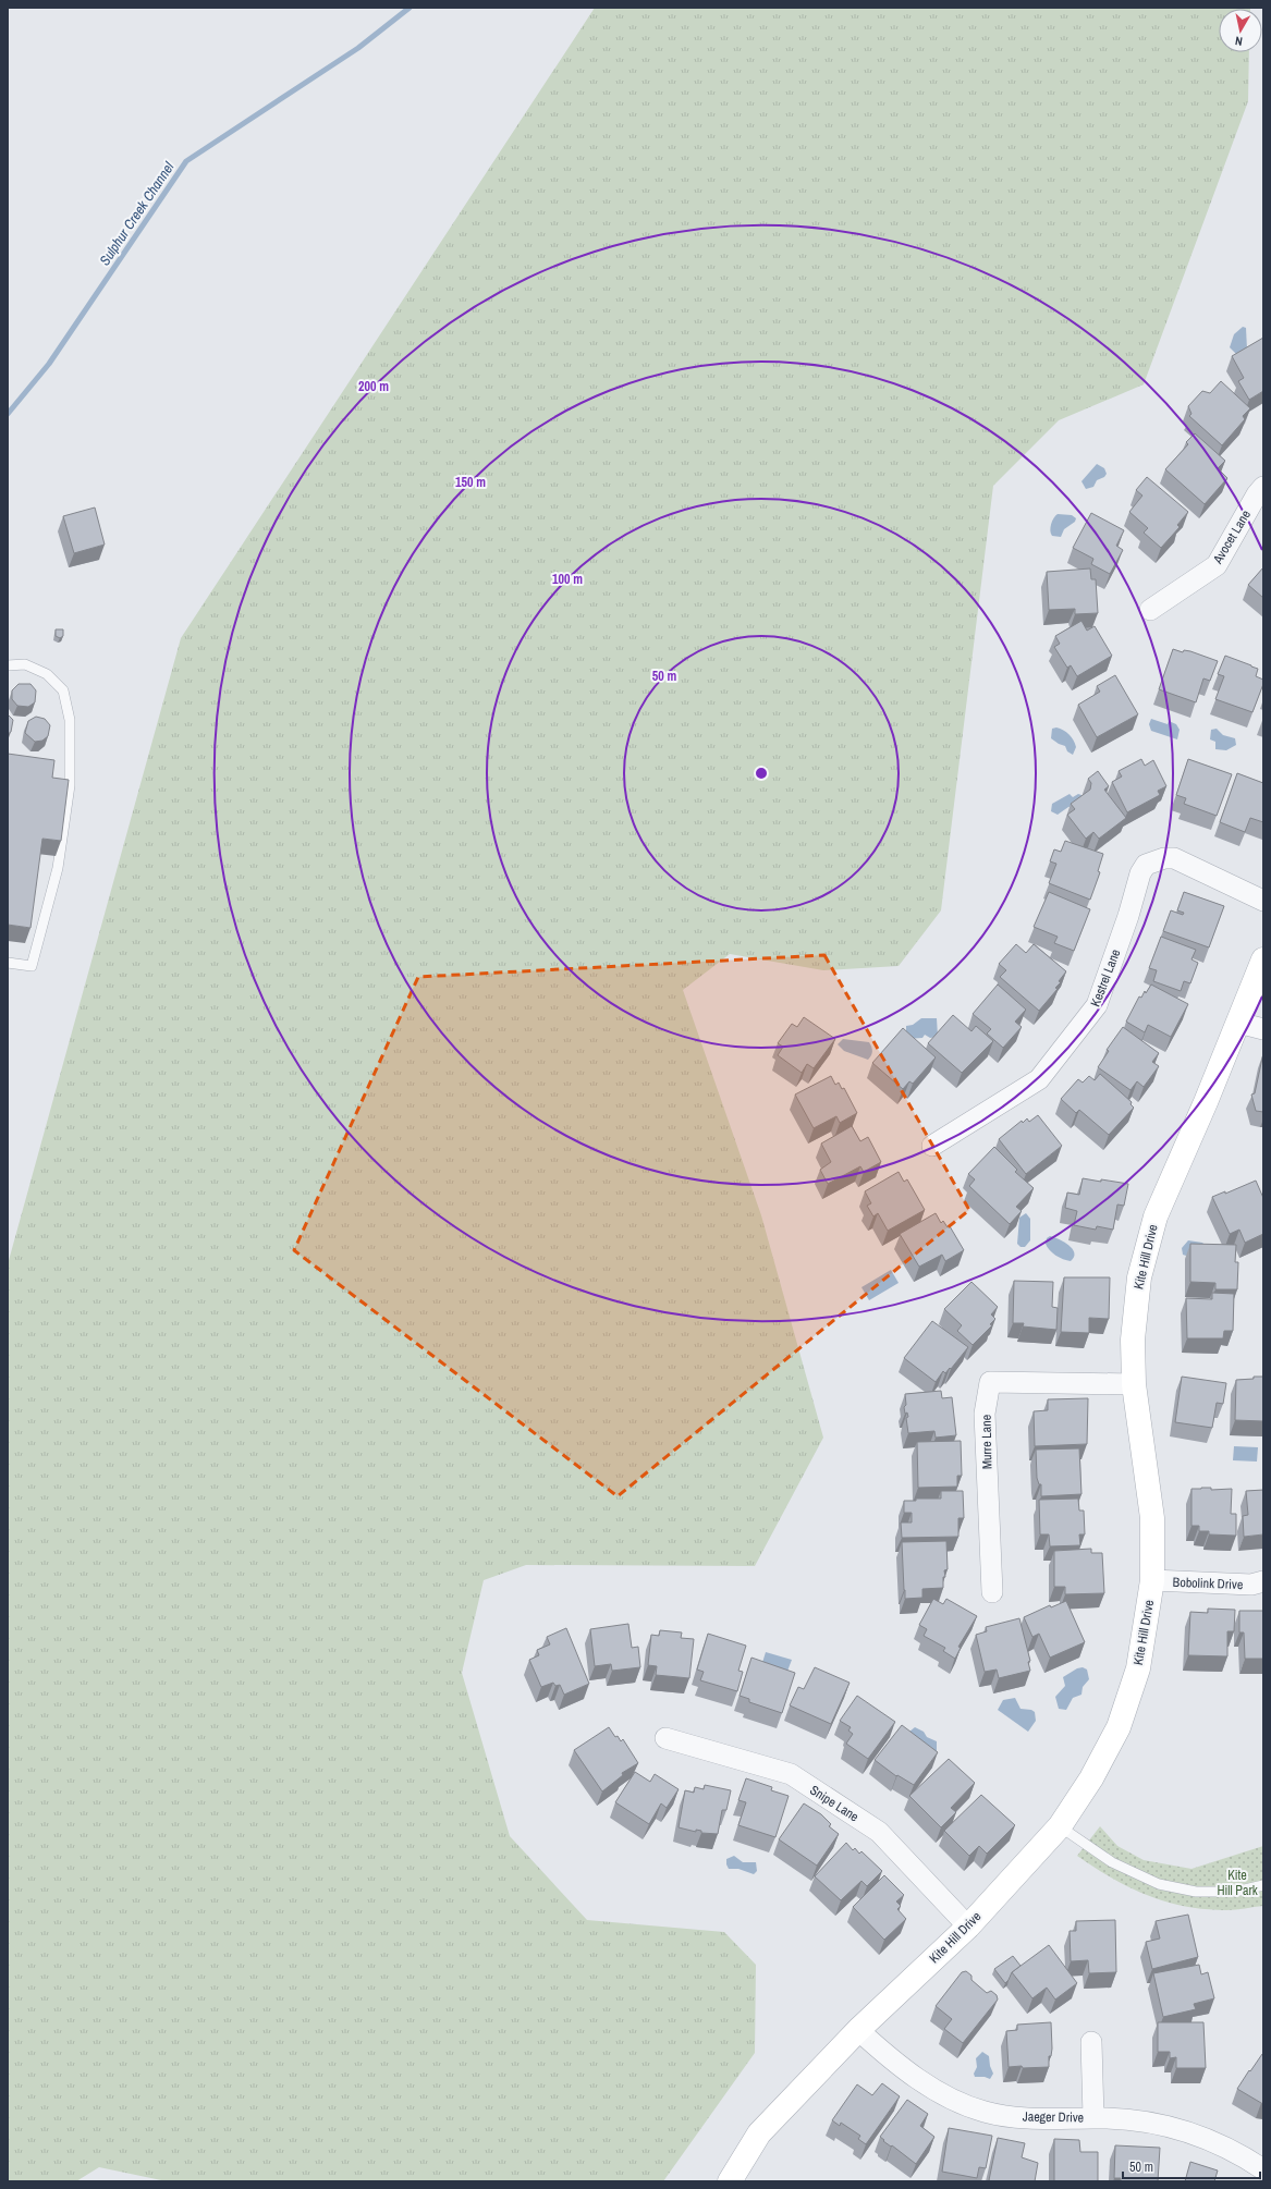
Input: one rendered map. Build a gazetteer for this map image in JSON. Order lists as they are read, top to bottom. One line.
{"streets":{"street":["Avocet Lane","Kestrel Lane","Kite Hill Drive","Murre Lane","Bobolink Drive","Snipe Lane","Jaeger Drive"]},"crossings":[["Kite Hill Drive","Murre Lane"],["Kite Hill Drive","Bobolink Drive"],["Kite Hill Drive","Snipe Lane"],["Kite Hill Drive","Jaeger Drive"]],"water":["Sulphur Creek Channel"],"parks":["Kite Hill Park"],"scale_bar":"50 m","north":"bottom","rings":["200 m","150 m","100 m","50 m"]}
